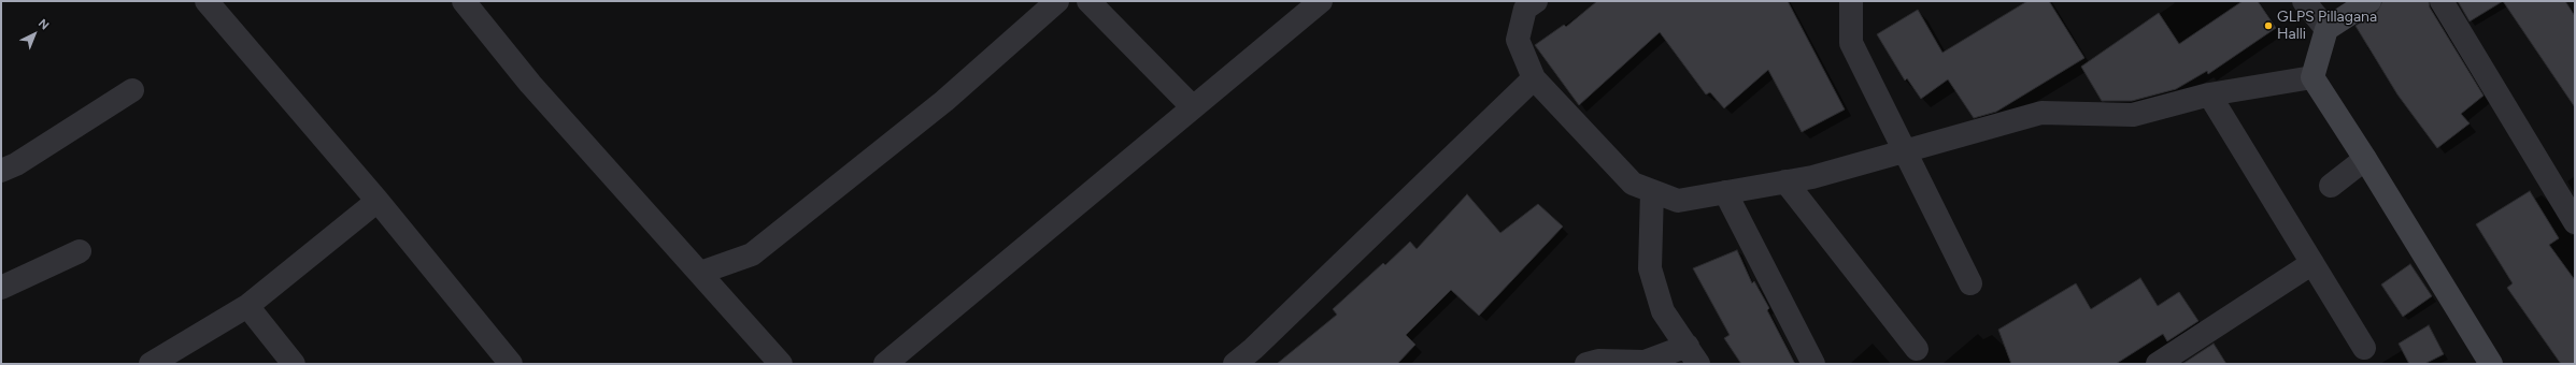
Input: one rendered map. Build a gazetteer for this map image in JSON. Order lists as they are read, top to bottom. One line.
{"places":["GLPS Pillagana Halli"],"north":"top right"}
